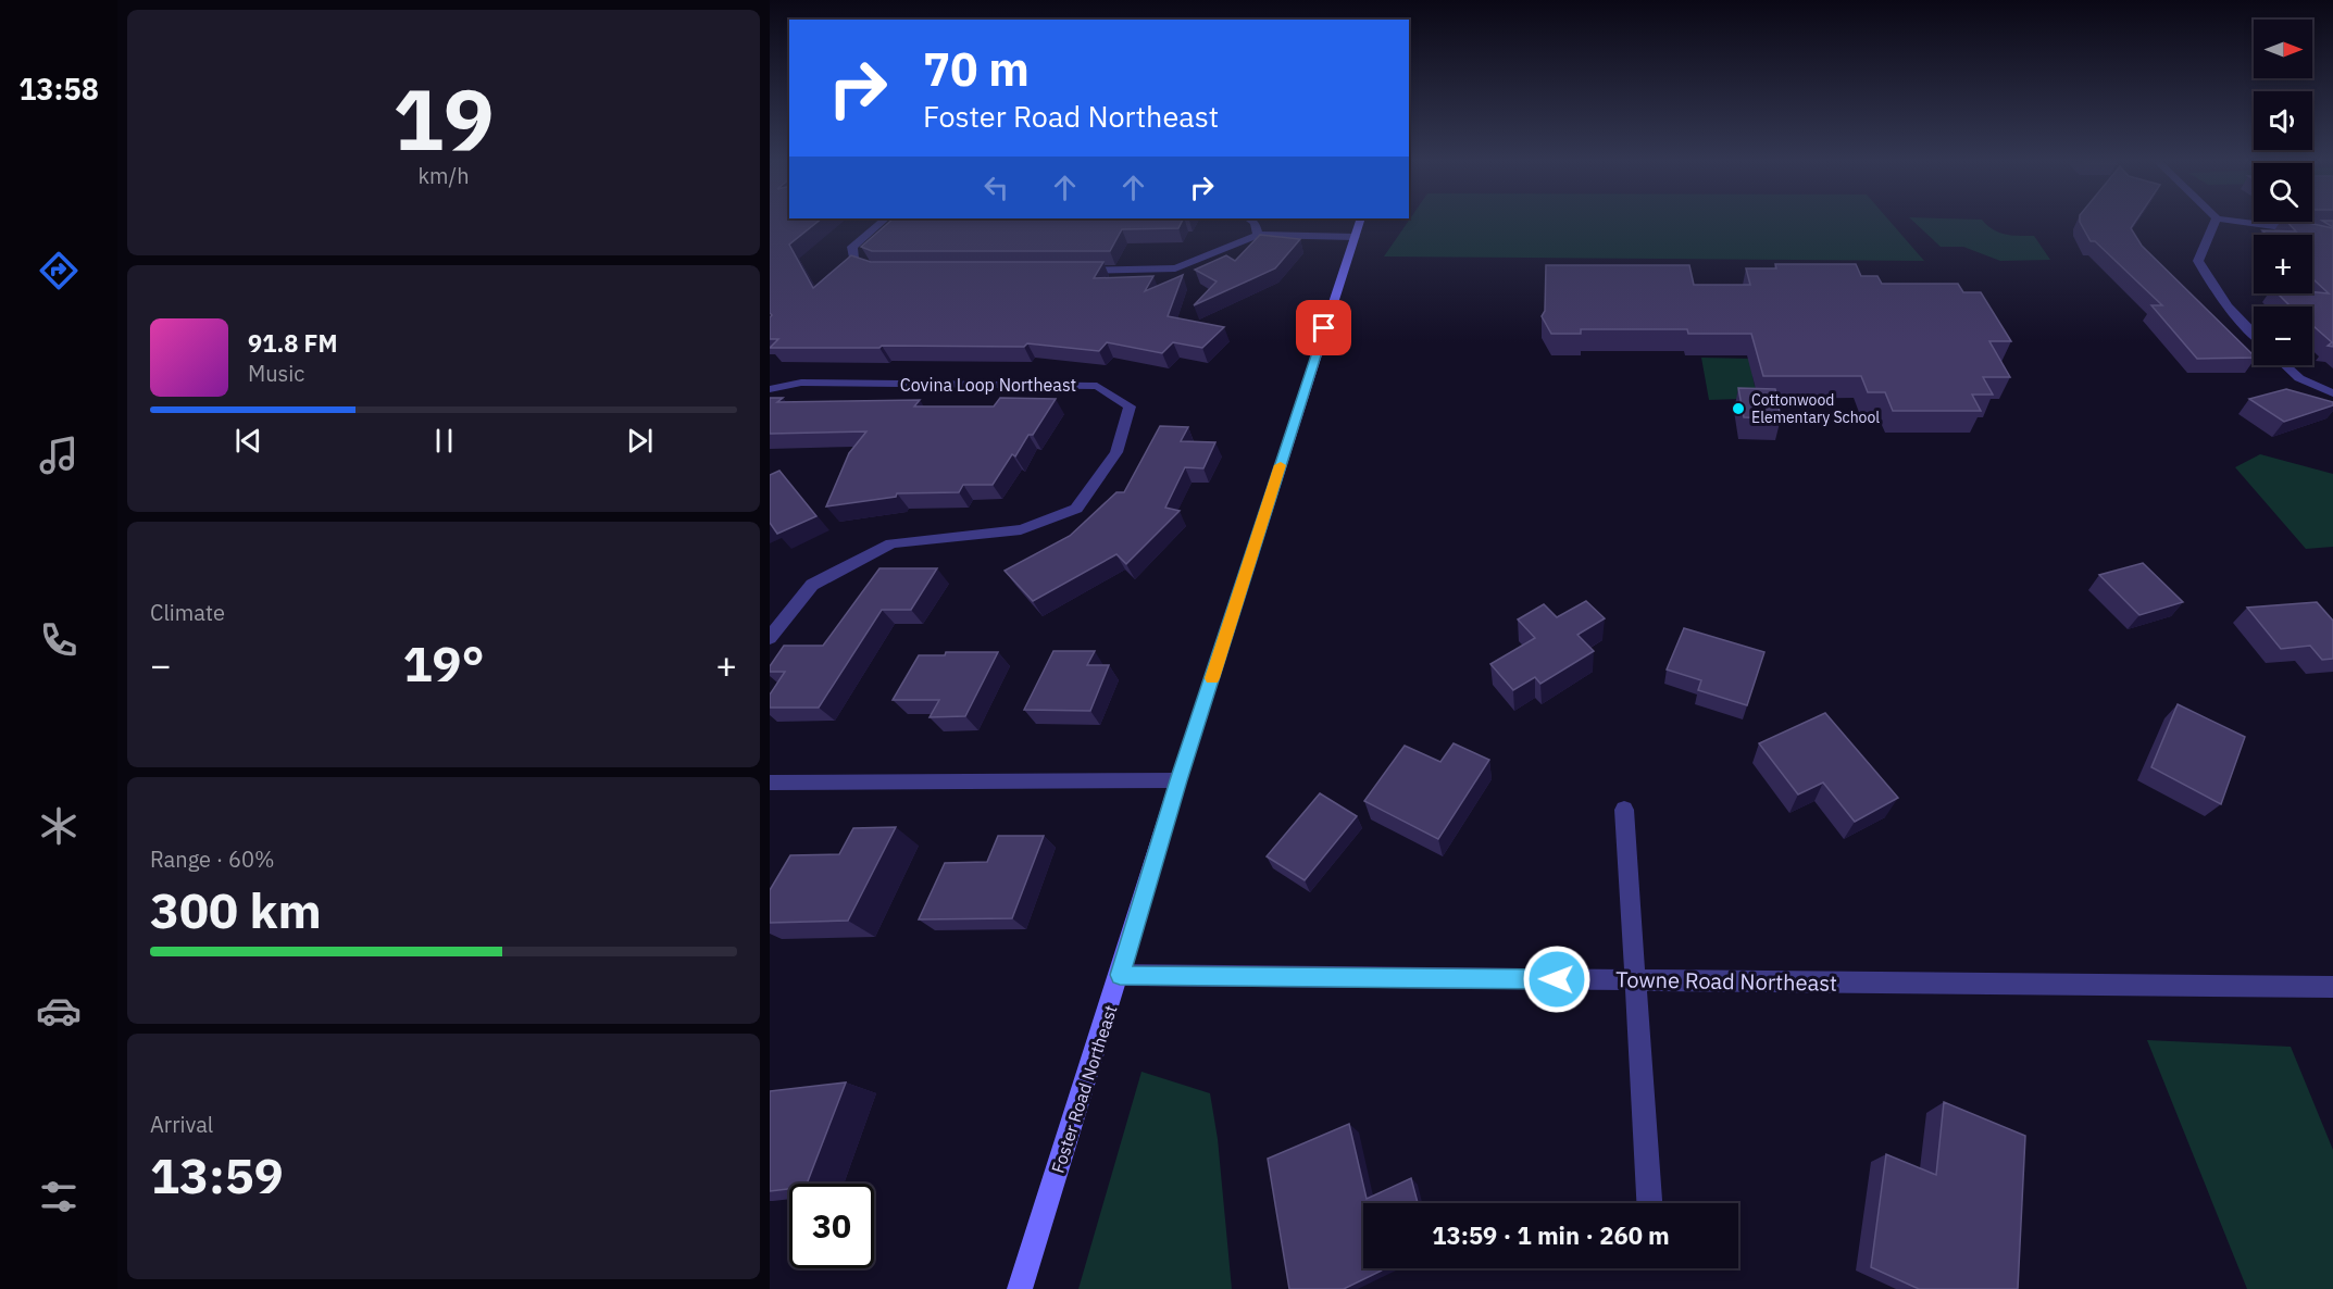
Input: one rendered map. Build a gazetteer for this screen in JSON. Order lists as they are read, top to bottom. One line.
{"streets":{"street":["Covina Loop Northeast","Towne Road Northeast","Foster Road Northeast"]},"crossings":[["Towne Road Northeast","Foster Road Northeast"]],"places":["Cottonwood Elementary School"],"north":"right","page":{"tabs":"13:58","tile":[["19","km/h"],"Climate",["Range · 60%","300 km"],["Arrival","13:59"]],"map_buttons":["+","−"],"turn":["70 m","Foster Road Northeast"],"song":["91.8 FM","Music"],"heat":["−","19°","+"],"limit":"30","trip":"13:59 · 1 min · 260 m"}}
